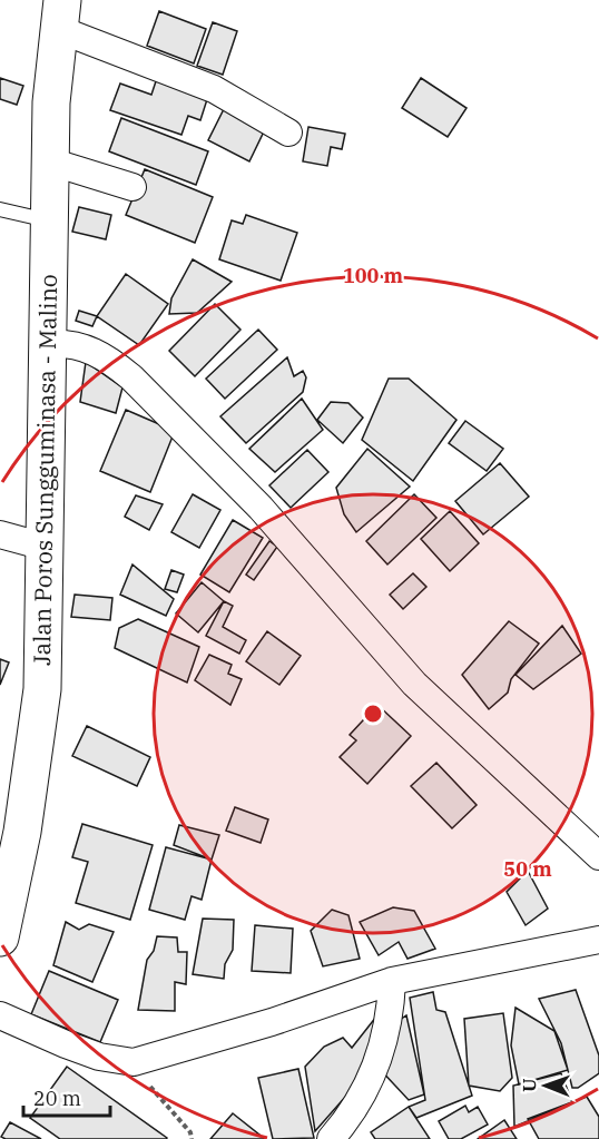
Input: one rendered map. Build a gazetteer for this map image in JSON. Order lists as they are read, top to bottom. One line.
{"streets":{"main road":["Jalan Poros Sungguminasa - Malino"]},"scale_bar":"20 m","north":"left","rings":["100 m","50 m"]}
